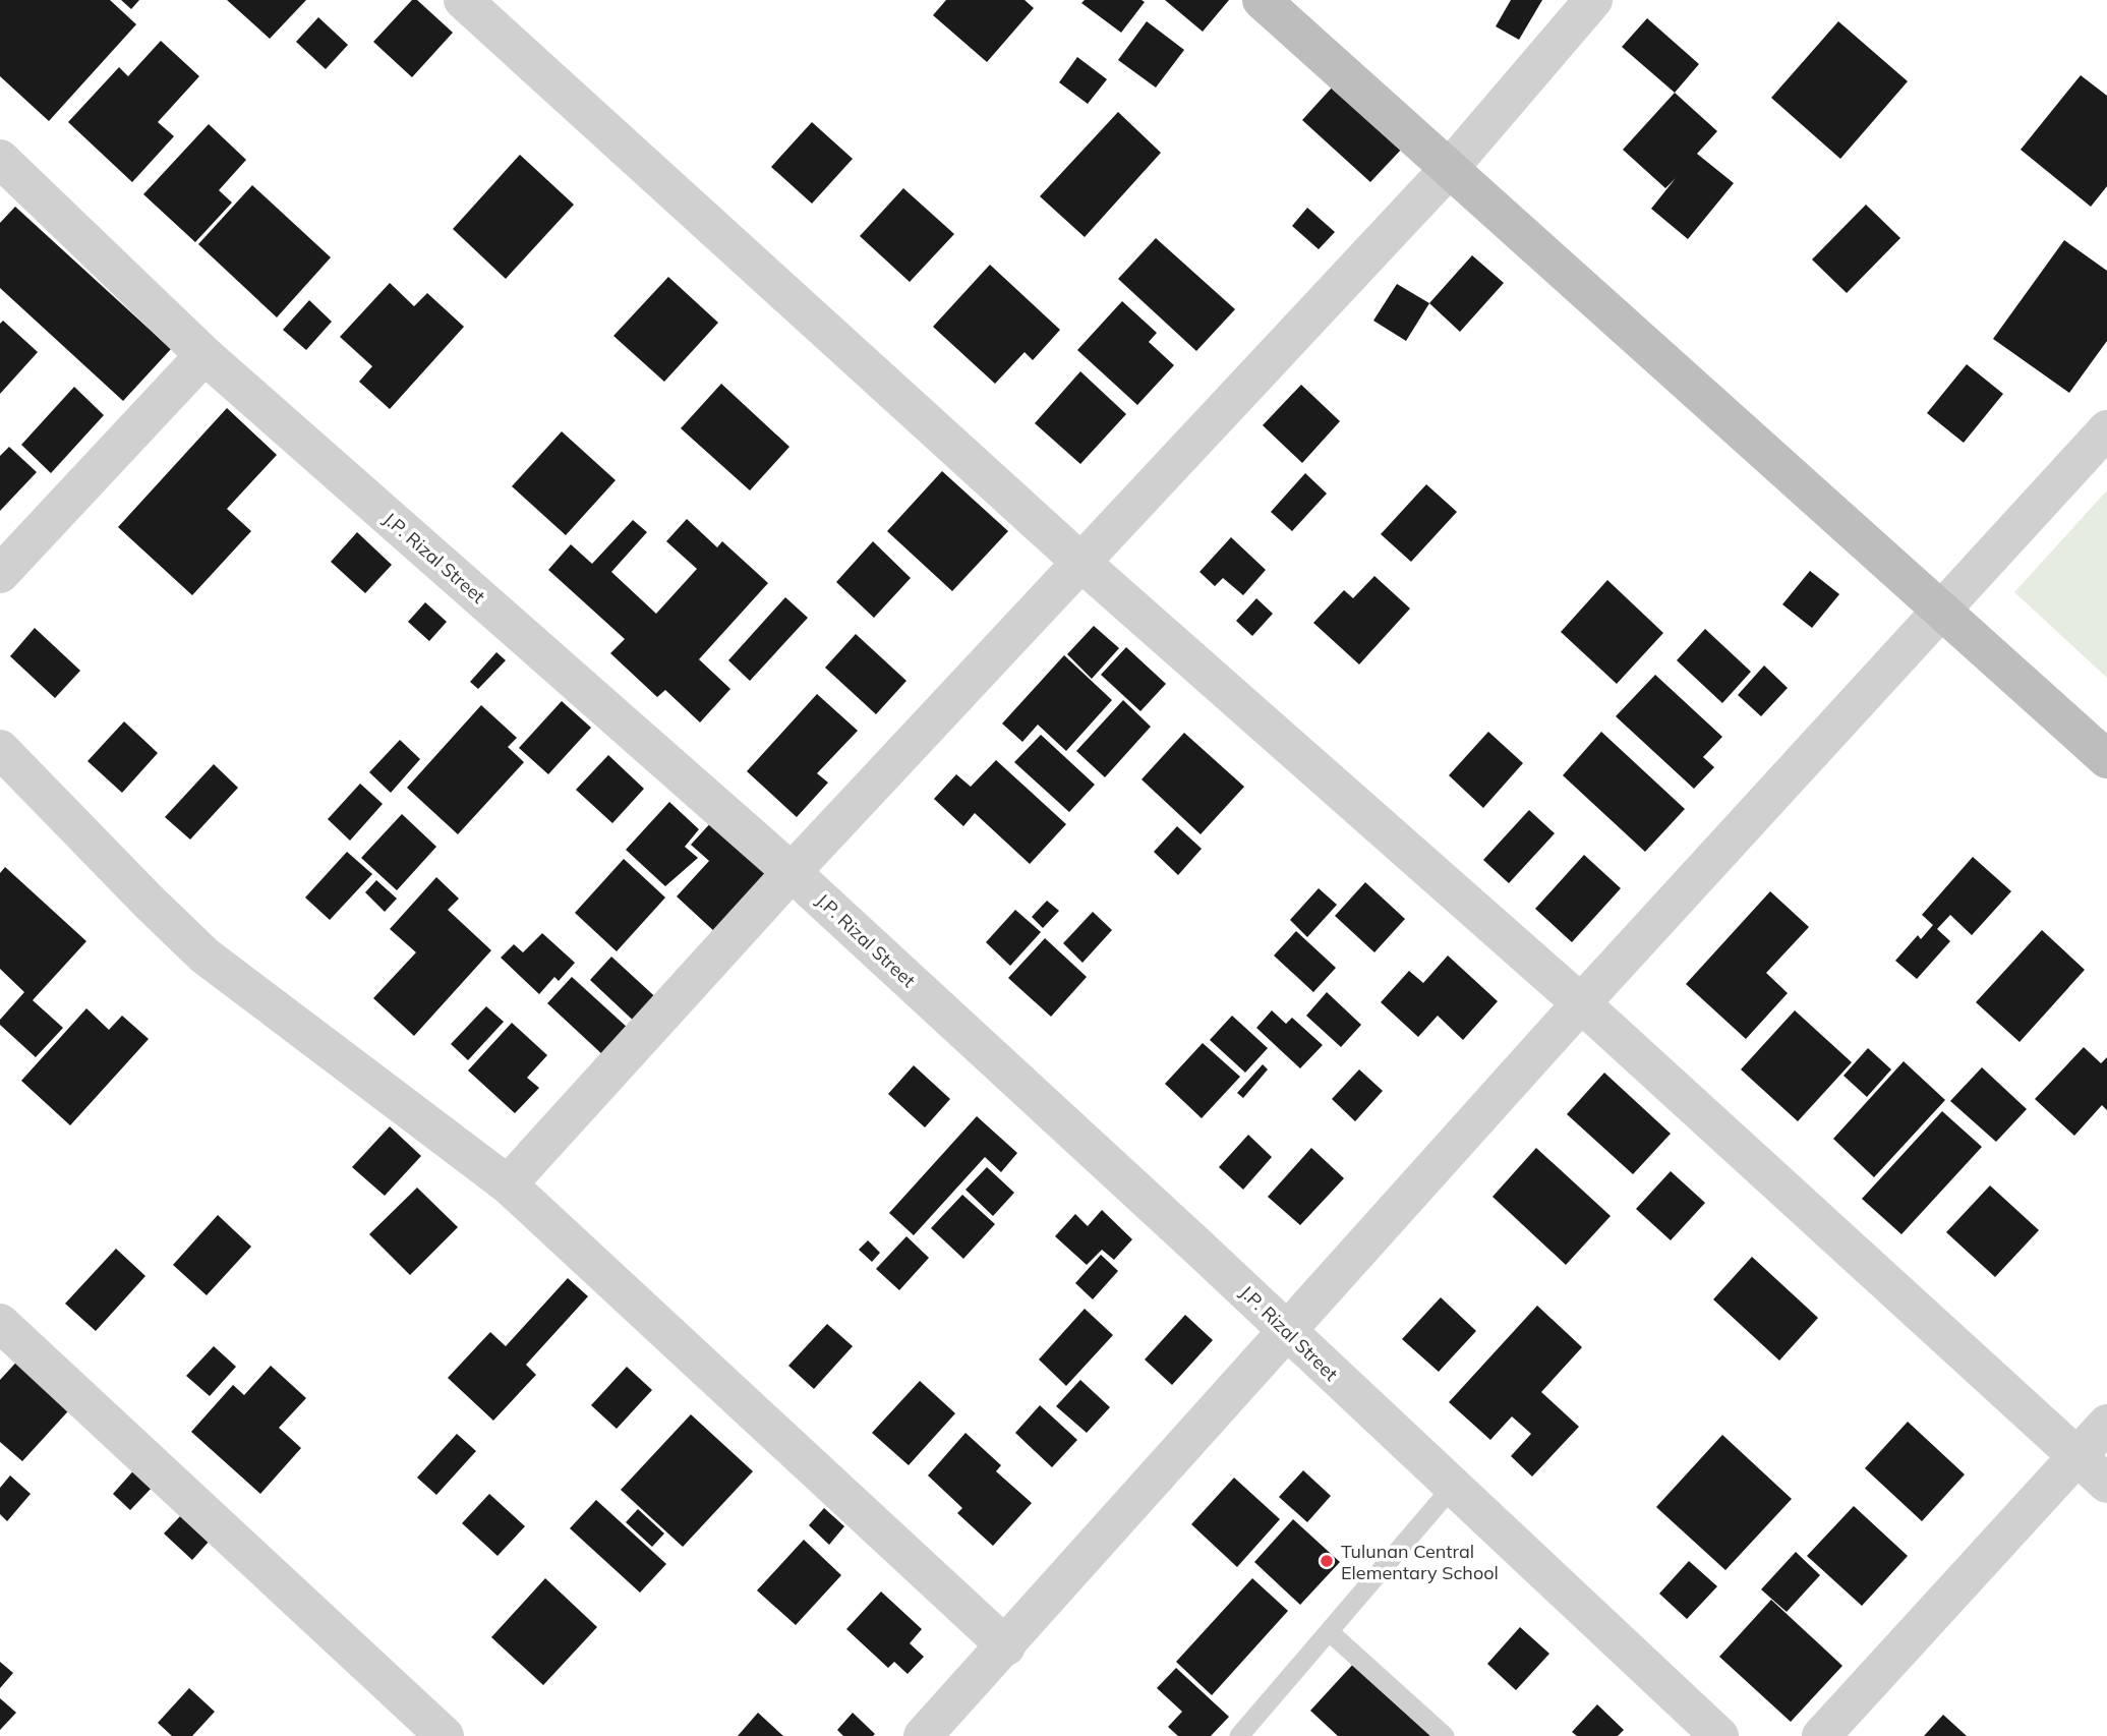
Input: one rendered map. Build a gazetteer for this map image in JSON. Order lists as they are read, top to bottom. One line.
{"streets":{"street":["J.P. Rizal Street"]},"places":["Tulunan Central Elementary School"]}
